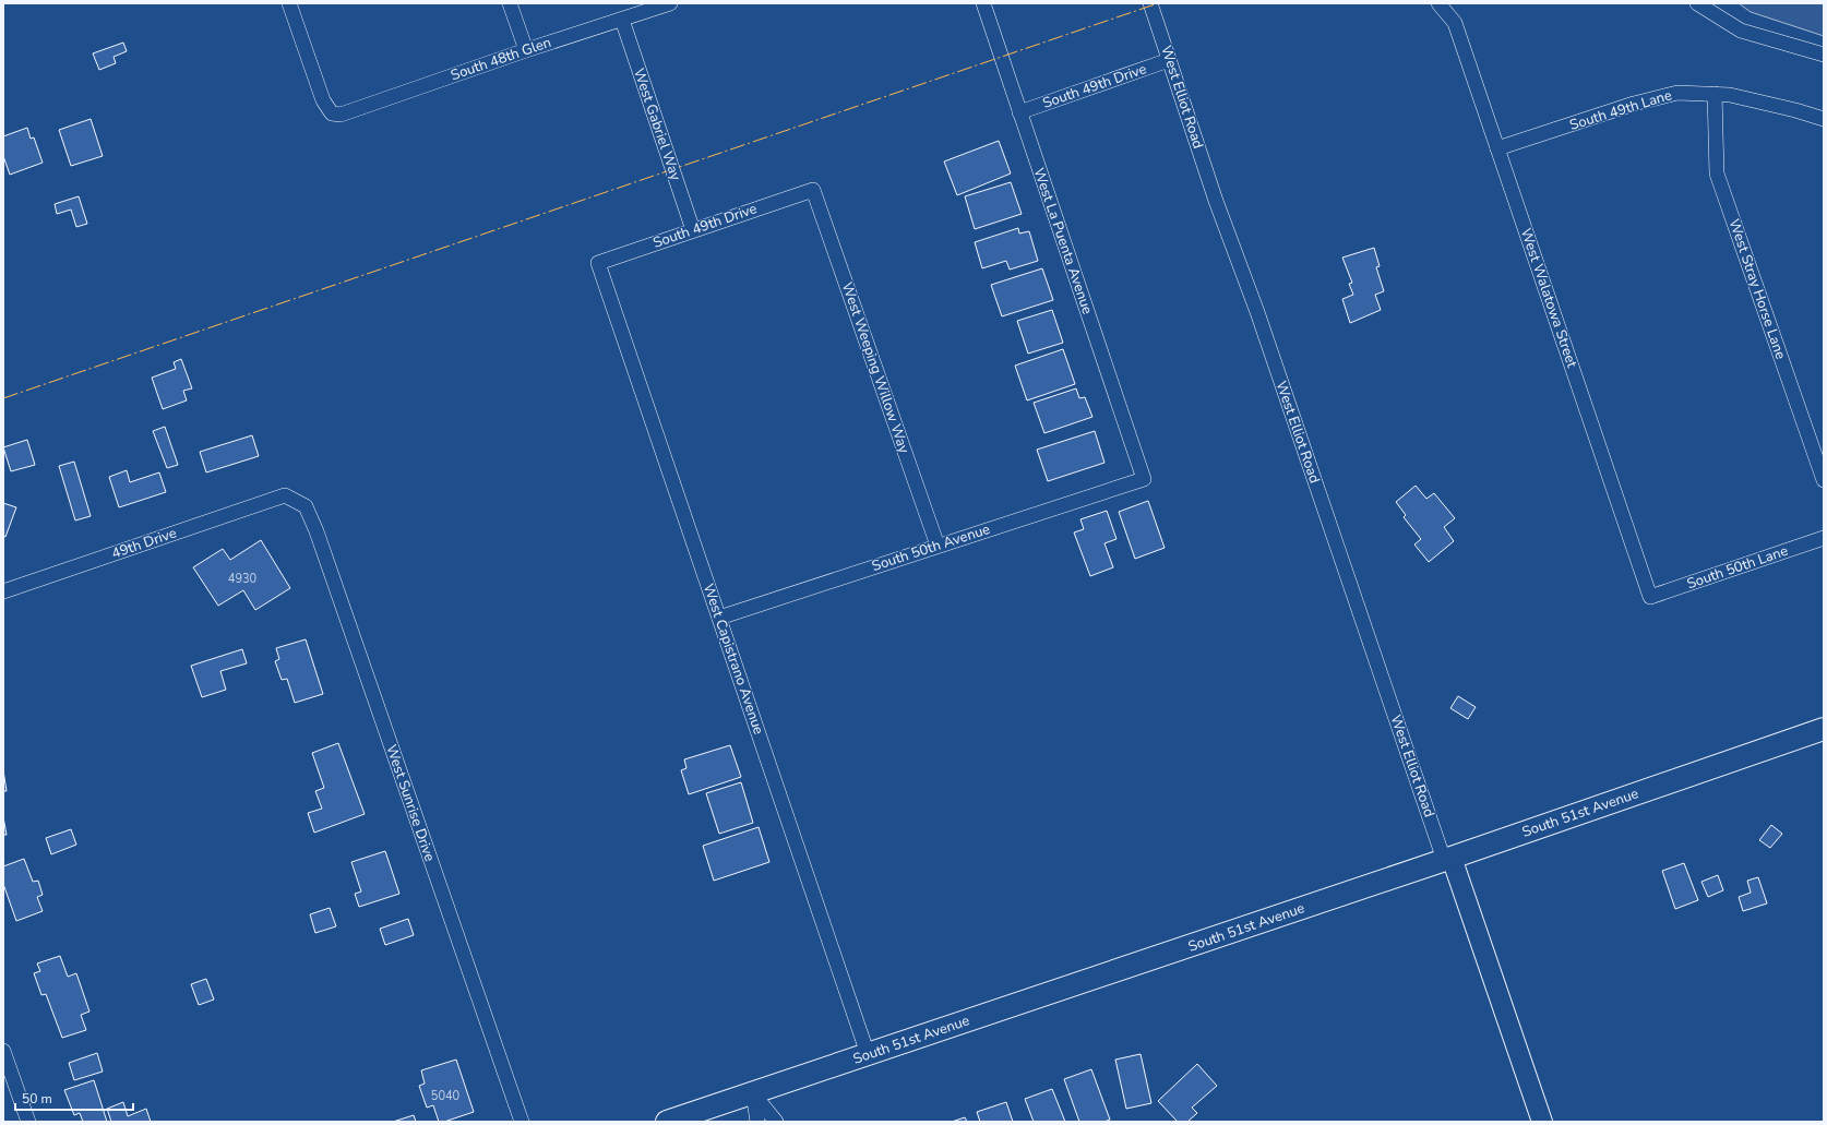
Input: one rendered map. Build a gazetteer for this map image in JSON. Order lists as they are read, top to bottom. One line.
{"streets":{"main road":["West Elliot Road","South 51st Avenue"],"street":["South 48th Glen","South 49th Drive","South 49th Lane","West Gabriel Way","West La Puenta Avenue","West Stray Horse Lane","West Walatowa Street","West Weeping Willow Way","49th Drive","South 50th Avenue","South 50th Lane","West Capistrano Avenue","West Sunrise Drive"]},"crossings":[["South 48th Glen","West Gabriel Way"],["South 49th Drive","West Elliot Road"],["South 49th Drive","West Gabriel Way"],["South 49th Drive","West La Puenta Avenue"],["South 49th Drive","West Weeping Willow Way"],["South 49th Drive","West Capistrano Avenue"],["West Elliot Road","South 51st Avenue"],["South 49th Lane","West Stray Horse Lane"],["South 49th Lane","West Walatowa Street"],["West La Puenta Avenue","South 50th Avenue"],["West Walatowa Street","South 50th Lane"],["West Weeping Willow Way","South 50th Avenue"],["49th Drive","West Sunrise Drive"],["South 50th Avenue","West Capistrano Avenue"],["West Capistrano Avenue","South 51st Avenue"]],"house_numbers":["4930","5040"],"scale_bar":"50 m"}
